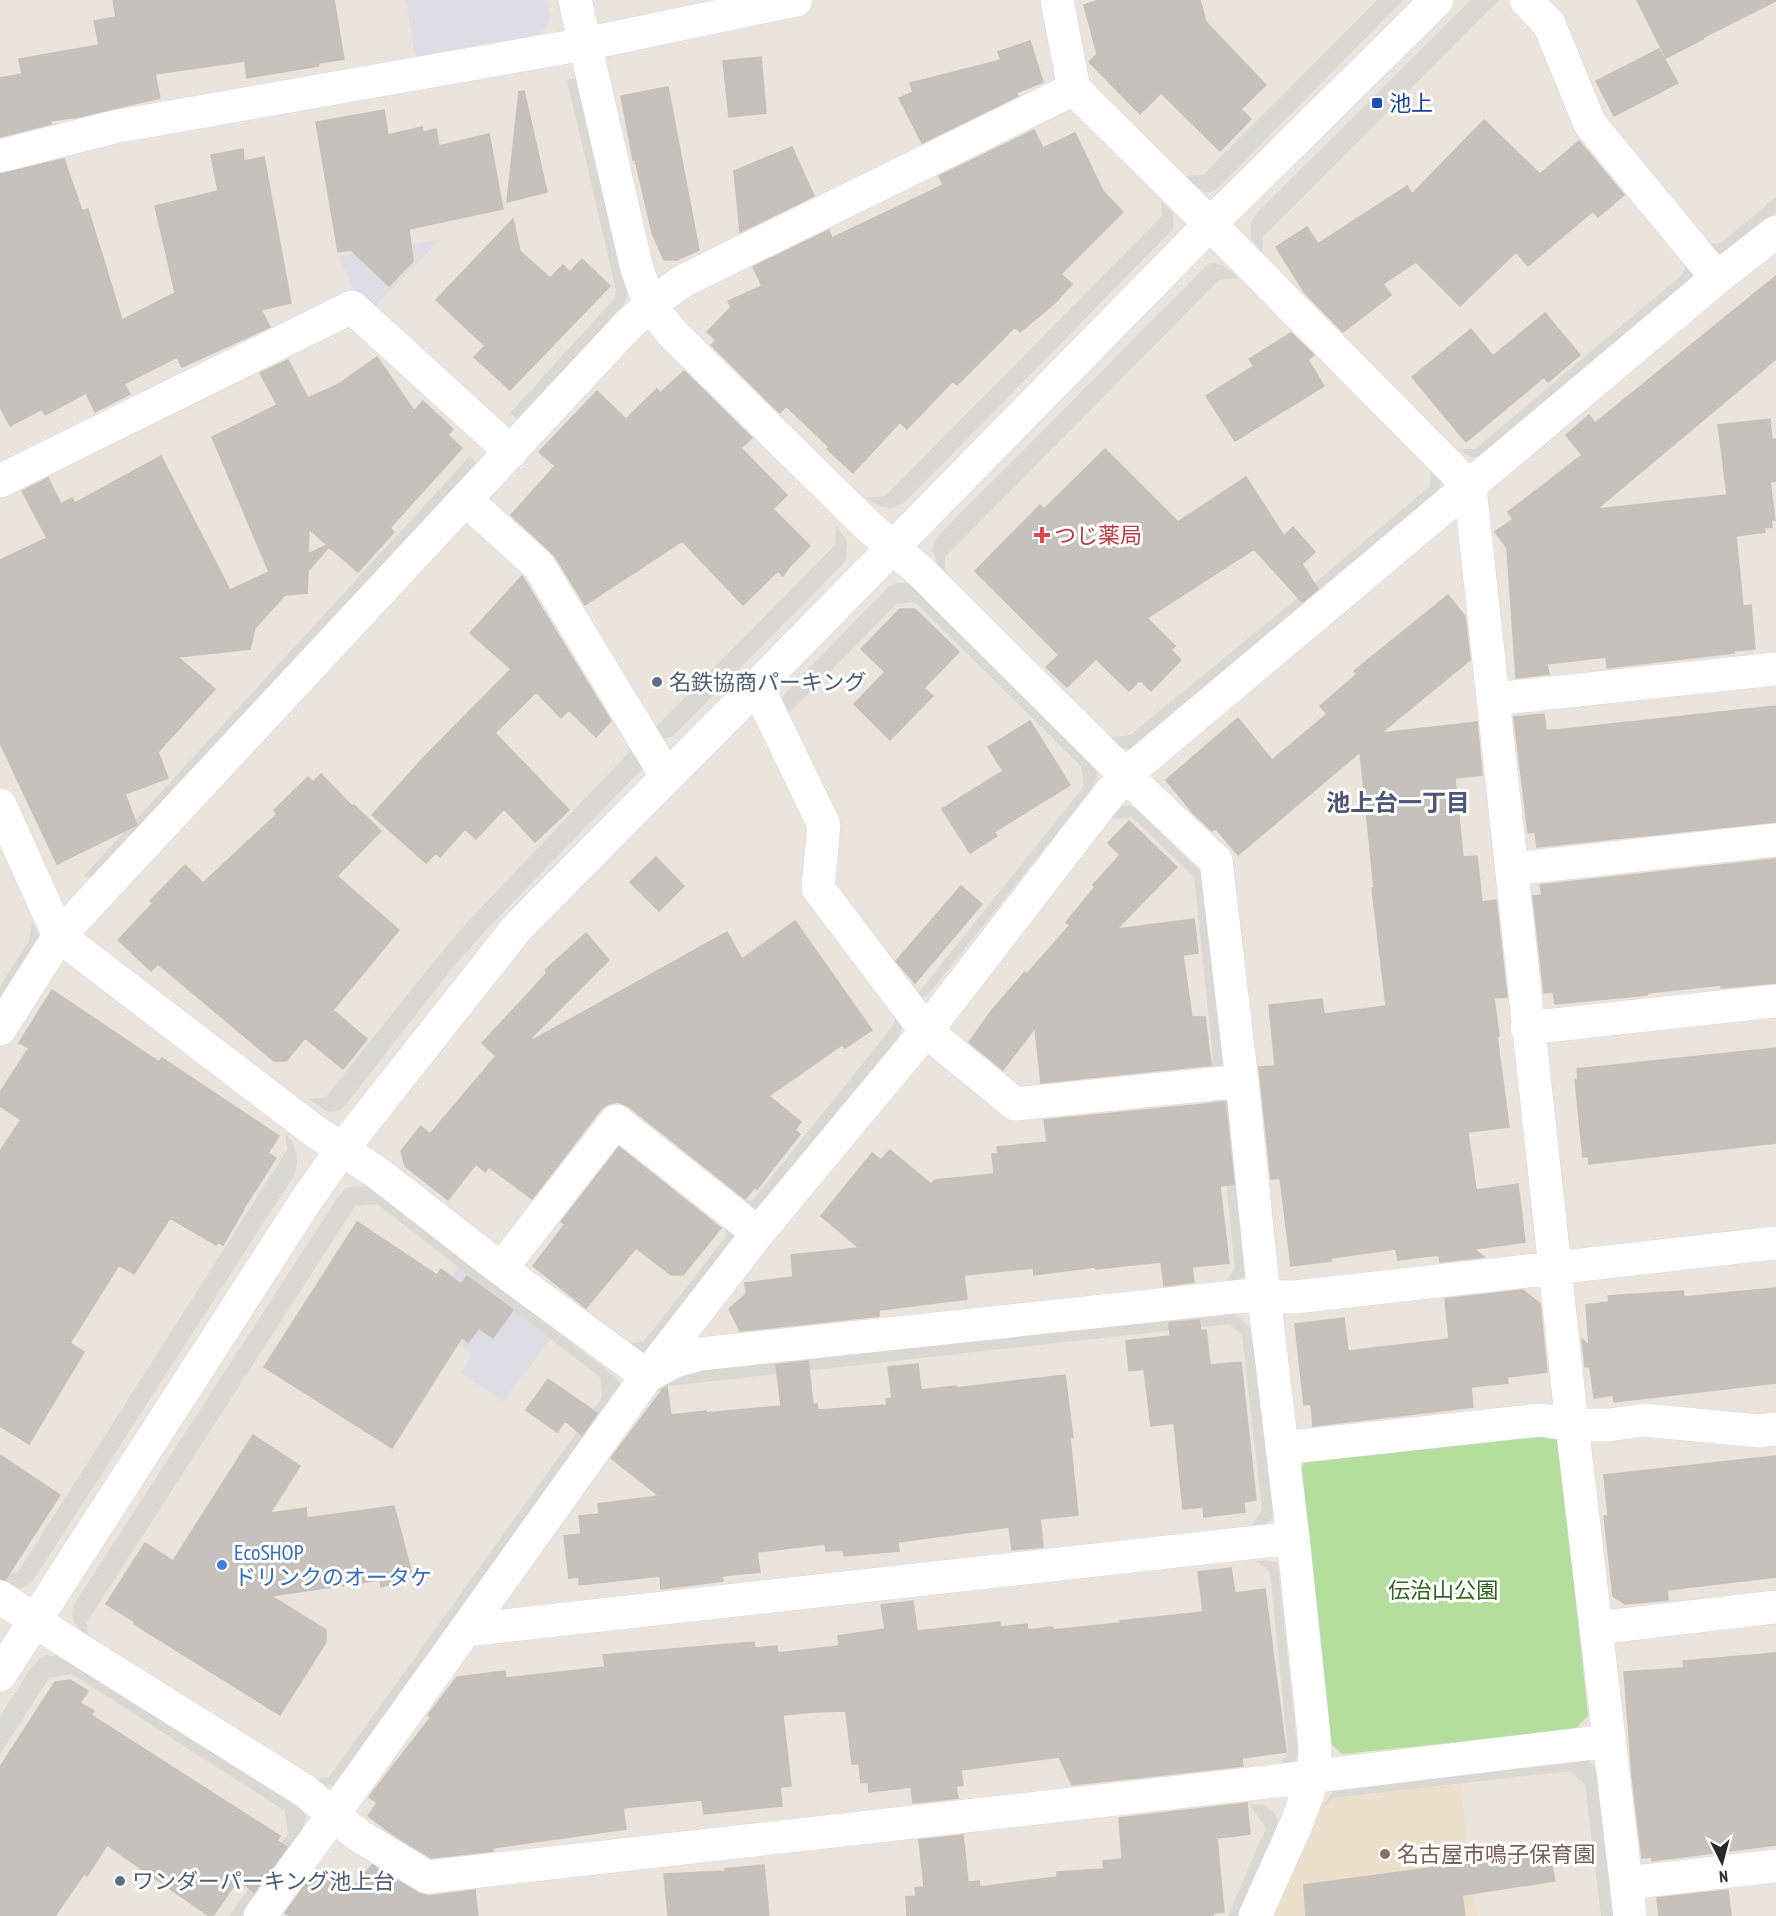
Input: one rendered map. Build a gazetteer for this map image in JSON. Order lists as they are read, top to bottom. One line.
{"districts":["池上台一丁目"],"parks":["伝治山公園"],"places":{"transit":["池上"],"health":["つじ薬局"],"other":["名鉄協商パーキング","EcoSHOP ドリンクのオータケ","名古屋市鳴子保育園","ワンダーパーキング池上台"]},"north":"bottom"}
